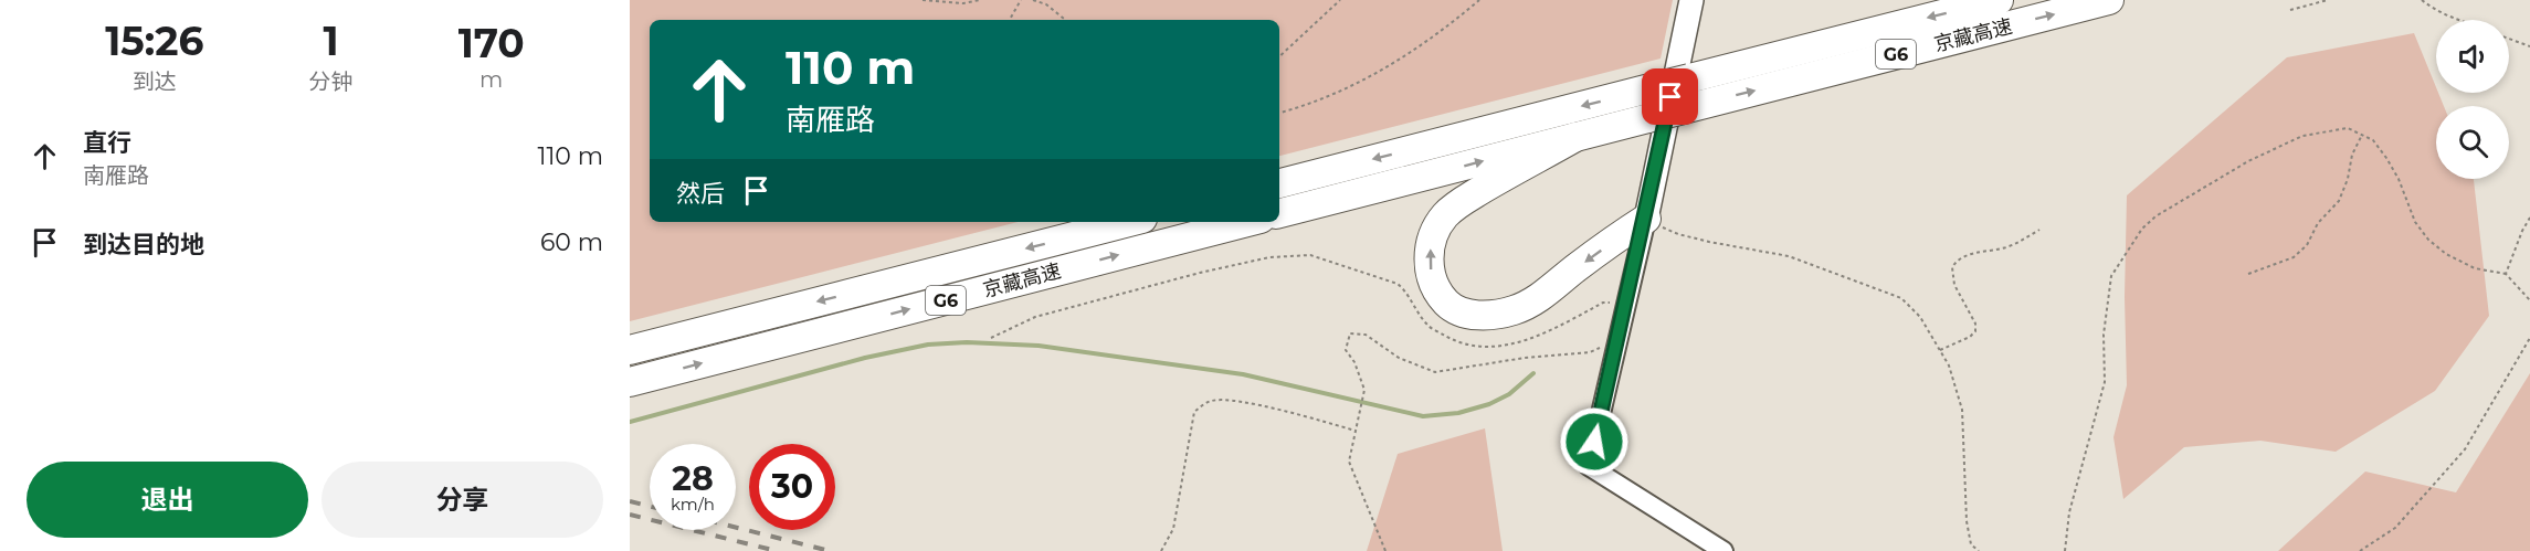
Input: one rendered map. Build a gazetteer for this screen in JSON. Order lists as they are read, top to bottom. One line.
{"streets":{"highway":["京藏高速","G6"]},"page":{"eta":["15:26","到达","1","分钟","170","m"],"turn":["110 m","南雁路"],"list":[{"name":"直行","note":"南雁路","value":"110 m"},{"name":"到达目的地","value":"60 m"}],"then":"然后","speed":"28 km/h","limit":"30","buttons":["退出","分享"]}}
